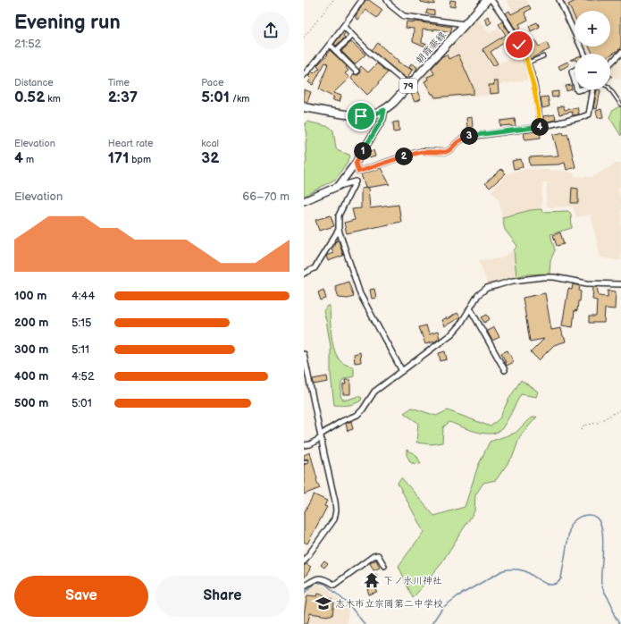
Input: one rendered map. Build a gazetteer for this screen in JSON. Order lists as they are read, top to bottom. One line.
{"streets":{"main road":["朝霞蕨線","79"]},"places":{"temple":["下ノ氷川神社"],"school or university":["志木市立宗岡第二中学校"]},"page":{"heading":["Evening run","21:52"],"map_buttons":["+","−"],"stats":[["Distance","0.52 km"],["Time","2:37"],["Pace","5:01 /km"],["Elevation","4 m"],["Heart rate","171 bpm"],["kcal","32"]],"pins":["4","3","1","2"],"chart":["Elevation","66–70 m"],"list":[{"name":"100 m","note":"4:44"},{"name":"200 m","note":"5:15"},{"name":"300 m","note":"5:11"},{"name":"400 m","note":"4:52"},{"name":"500 m","note":"5:01"}],"buttons":["Save","Share"]}}
